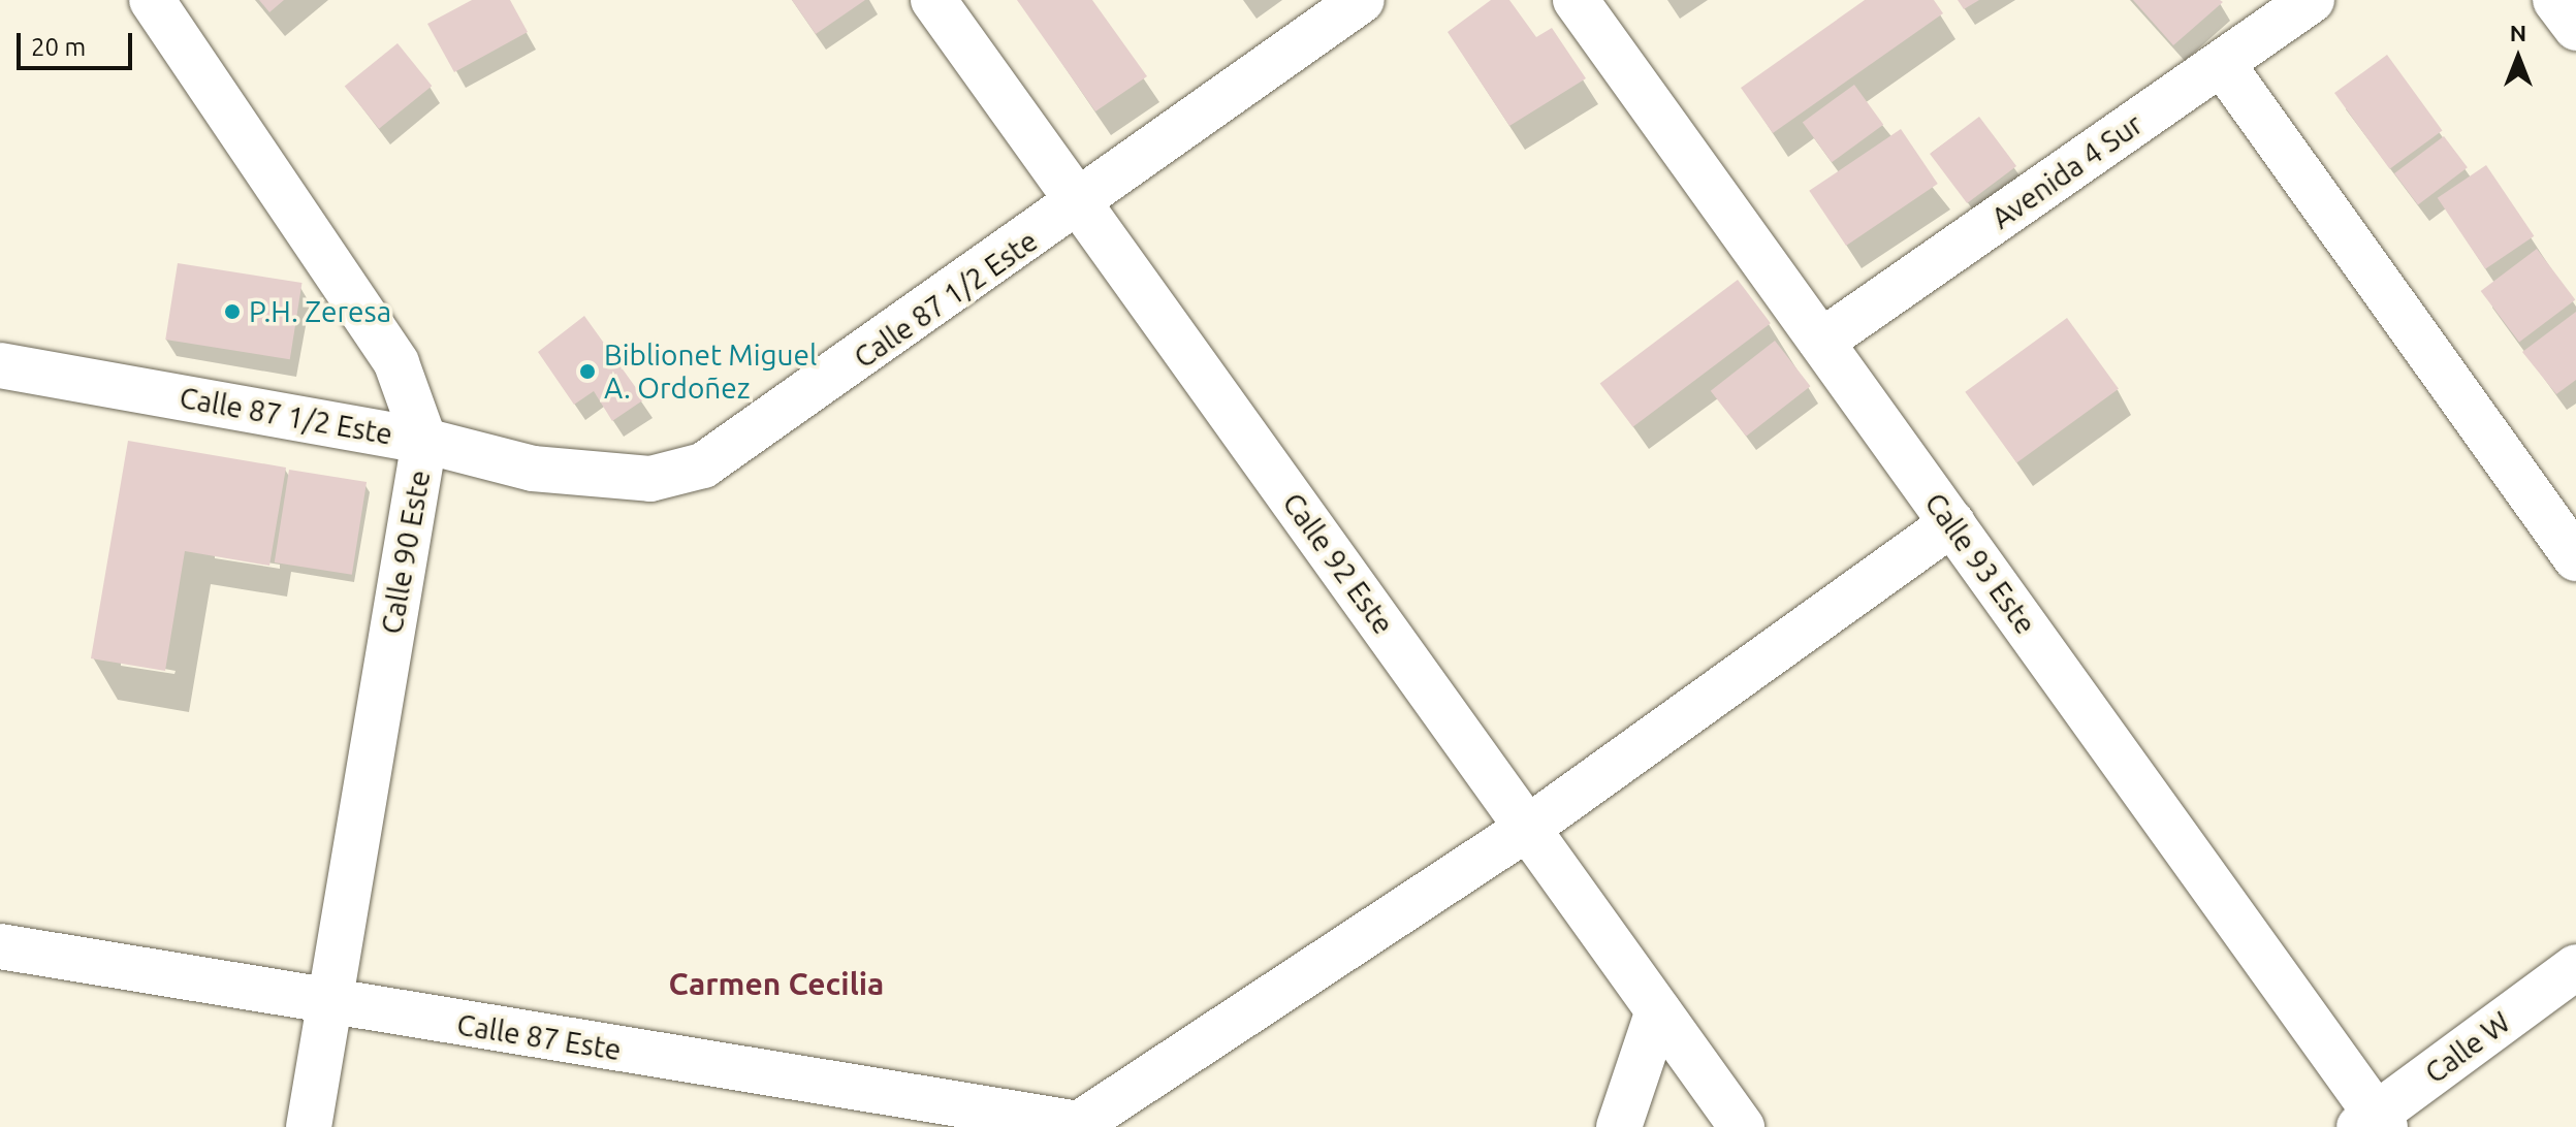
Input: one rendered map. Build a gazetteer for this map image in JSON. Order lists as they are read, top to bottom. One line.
{"streets":{"street":["Avenida 4 Sur","Calle 87 1/2 Este","Calle 90 Este","Calle 92 Este","Calle 93 Este","Calle 87 Este","Calle W"]},"crossings":[["Avenida 4 Sur","Calle 93 Este"],["Calle 87 1/2 Este","Calle 90 Este"],["Calle 87 1/2 Este","Calle 92 Este"],["Calle 90 Este","Calle 87 Este"],["Calle 93 Este","Calle W"]],"districts":["Carmen Cecilia"],"places":["P.H. Zeresa","Biblionet Miguel A. Ordoñez"],"scale_bar":"20 m","north":"top"}
